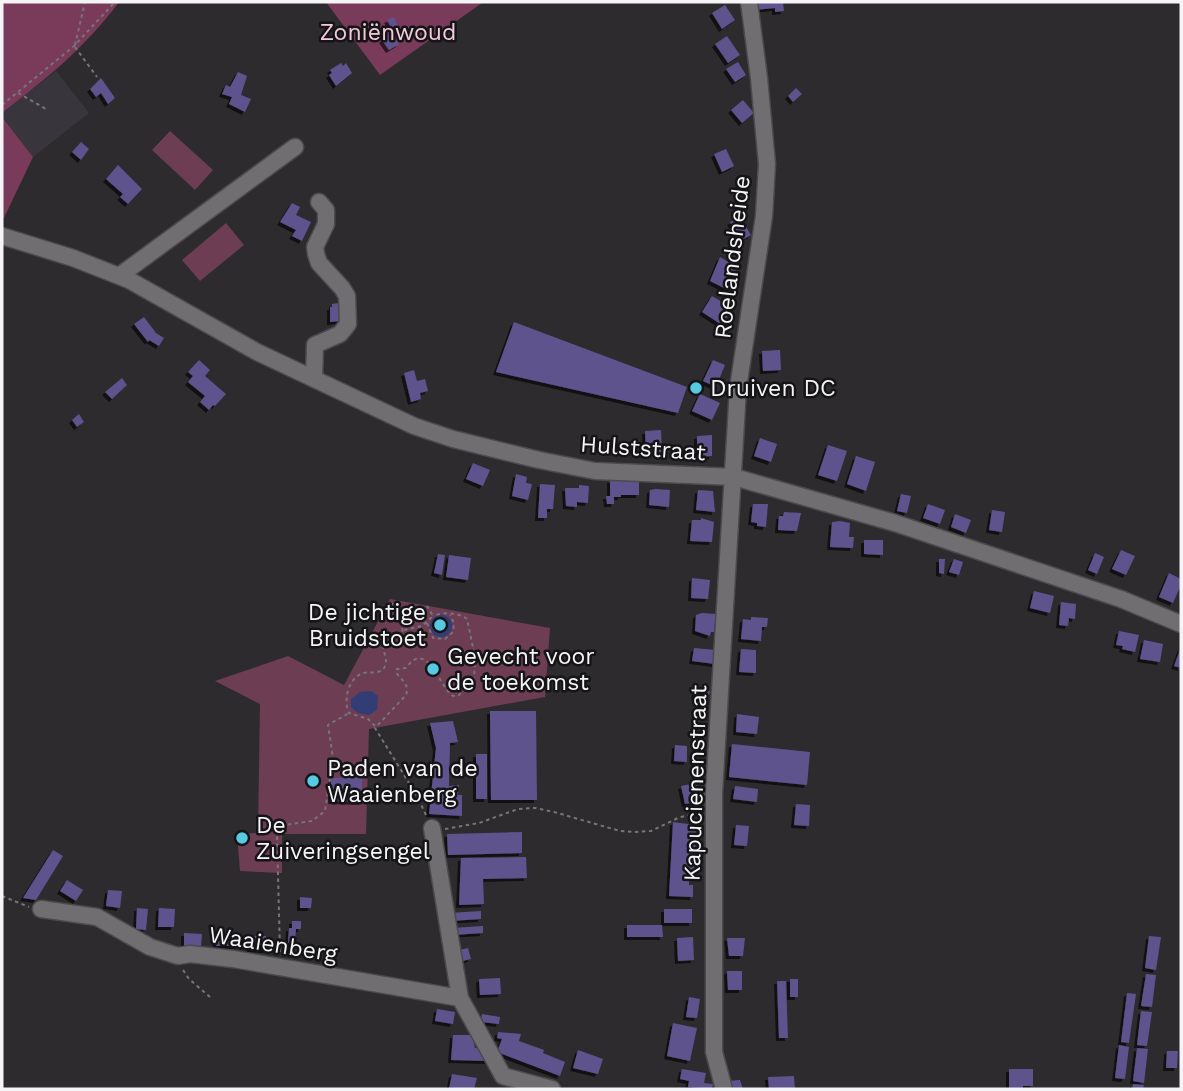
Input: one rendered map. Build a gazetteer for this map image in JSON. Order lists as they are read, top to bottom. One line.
{"streets":{"street":["Roelandsheide","Hulststraat","Kapucienenstraat","Waaienberg"]},"crossings":[["Roelandsheide","Hulststraat"],["Roelandsheide","Kapucienenstraat"],["Hulststraat","Kapucienenstraat"]],"parks":["Zoniënwoud"],"places":["Druiven DC","De jichtige Bruidstoet","Gevecht voor de toekomst","Paden van de Waaienberg","De Zuiveringsengel"]}
